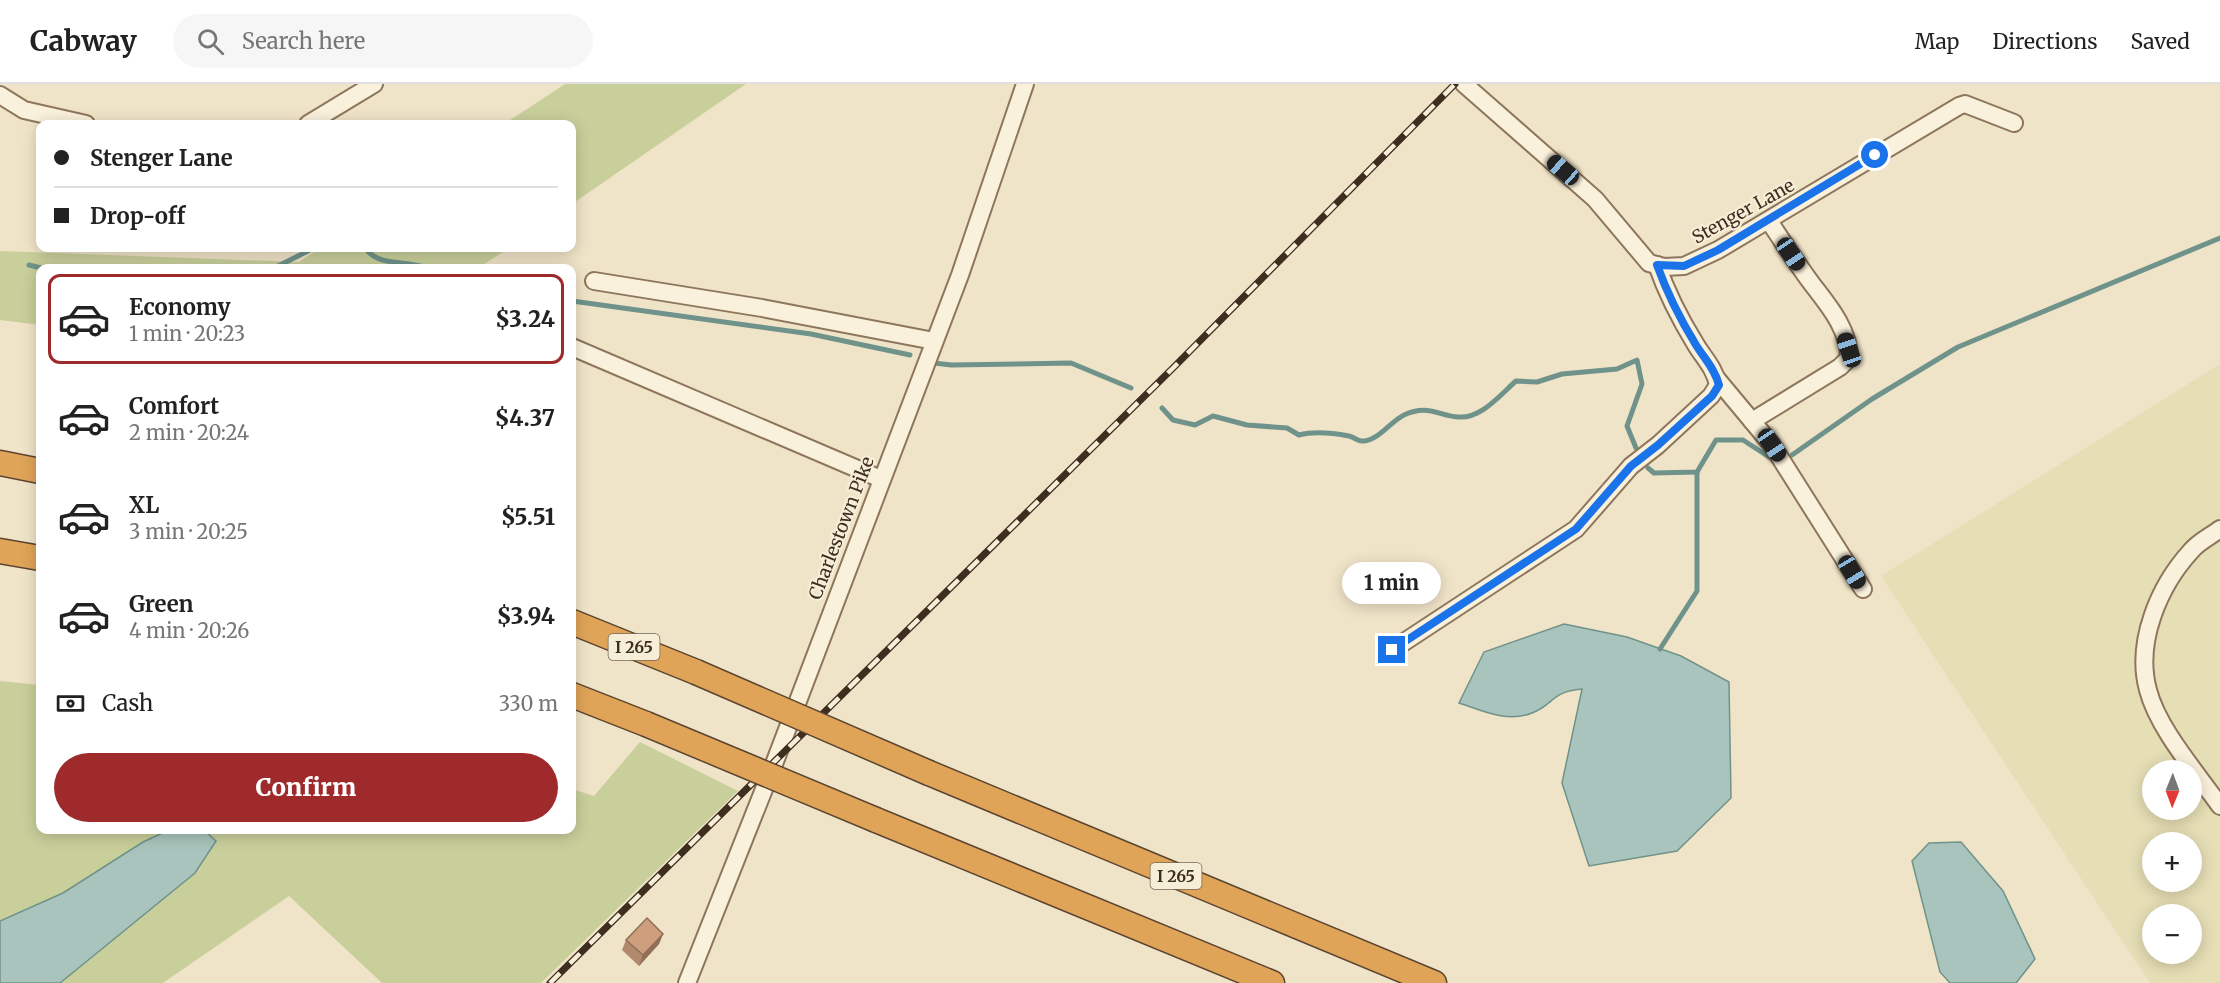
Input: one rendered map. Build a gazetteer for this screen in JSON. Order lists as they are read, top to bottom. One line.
{"streets":{"highway":["I 265"],"street":["Stenger Lane","Charlestown Pike"]},"north":"bottom","page":{"header":"Cabway","search":"Search here","nav":["Map","Directions","Saved"],"banner":["Stenger Lane","Drop-off"],"list":[{"name":"Economy","note":"1 min · 20:23","value":"$3.24"},{"name":"Comfort","note":"2 min · 20:24","value":"$4.37"},{"name":"XL","note":"3 min · 20:25","value":"$5.51"},{"name":"Green","note":"4 min · 20:26","value":"$3.94"}],"bubble":"1 min","pay":["Cash","330 m"],"buttons":"Confirm","map_buttons":["+","−"]}}
